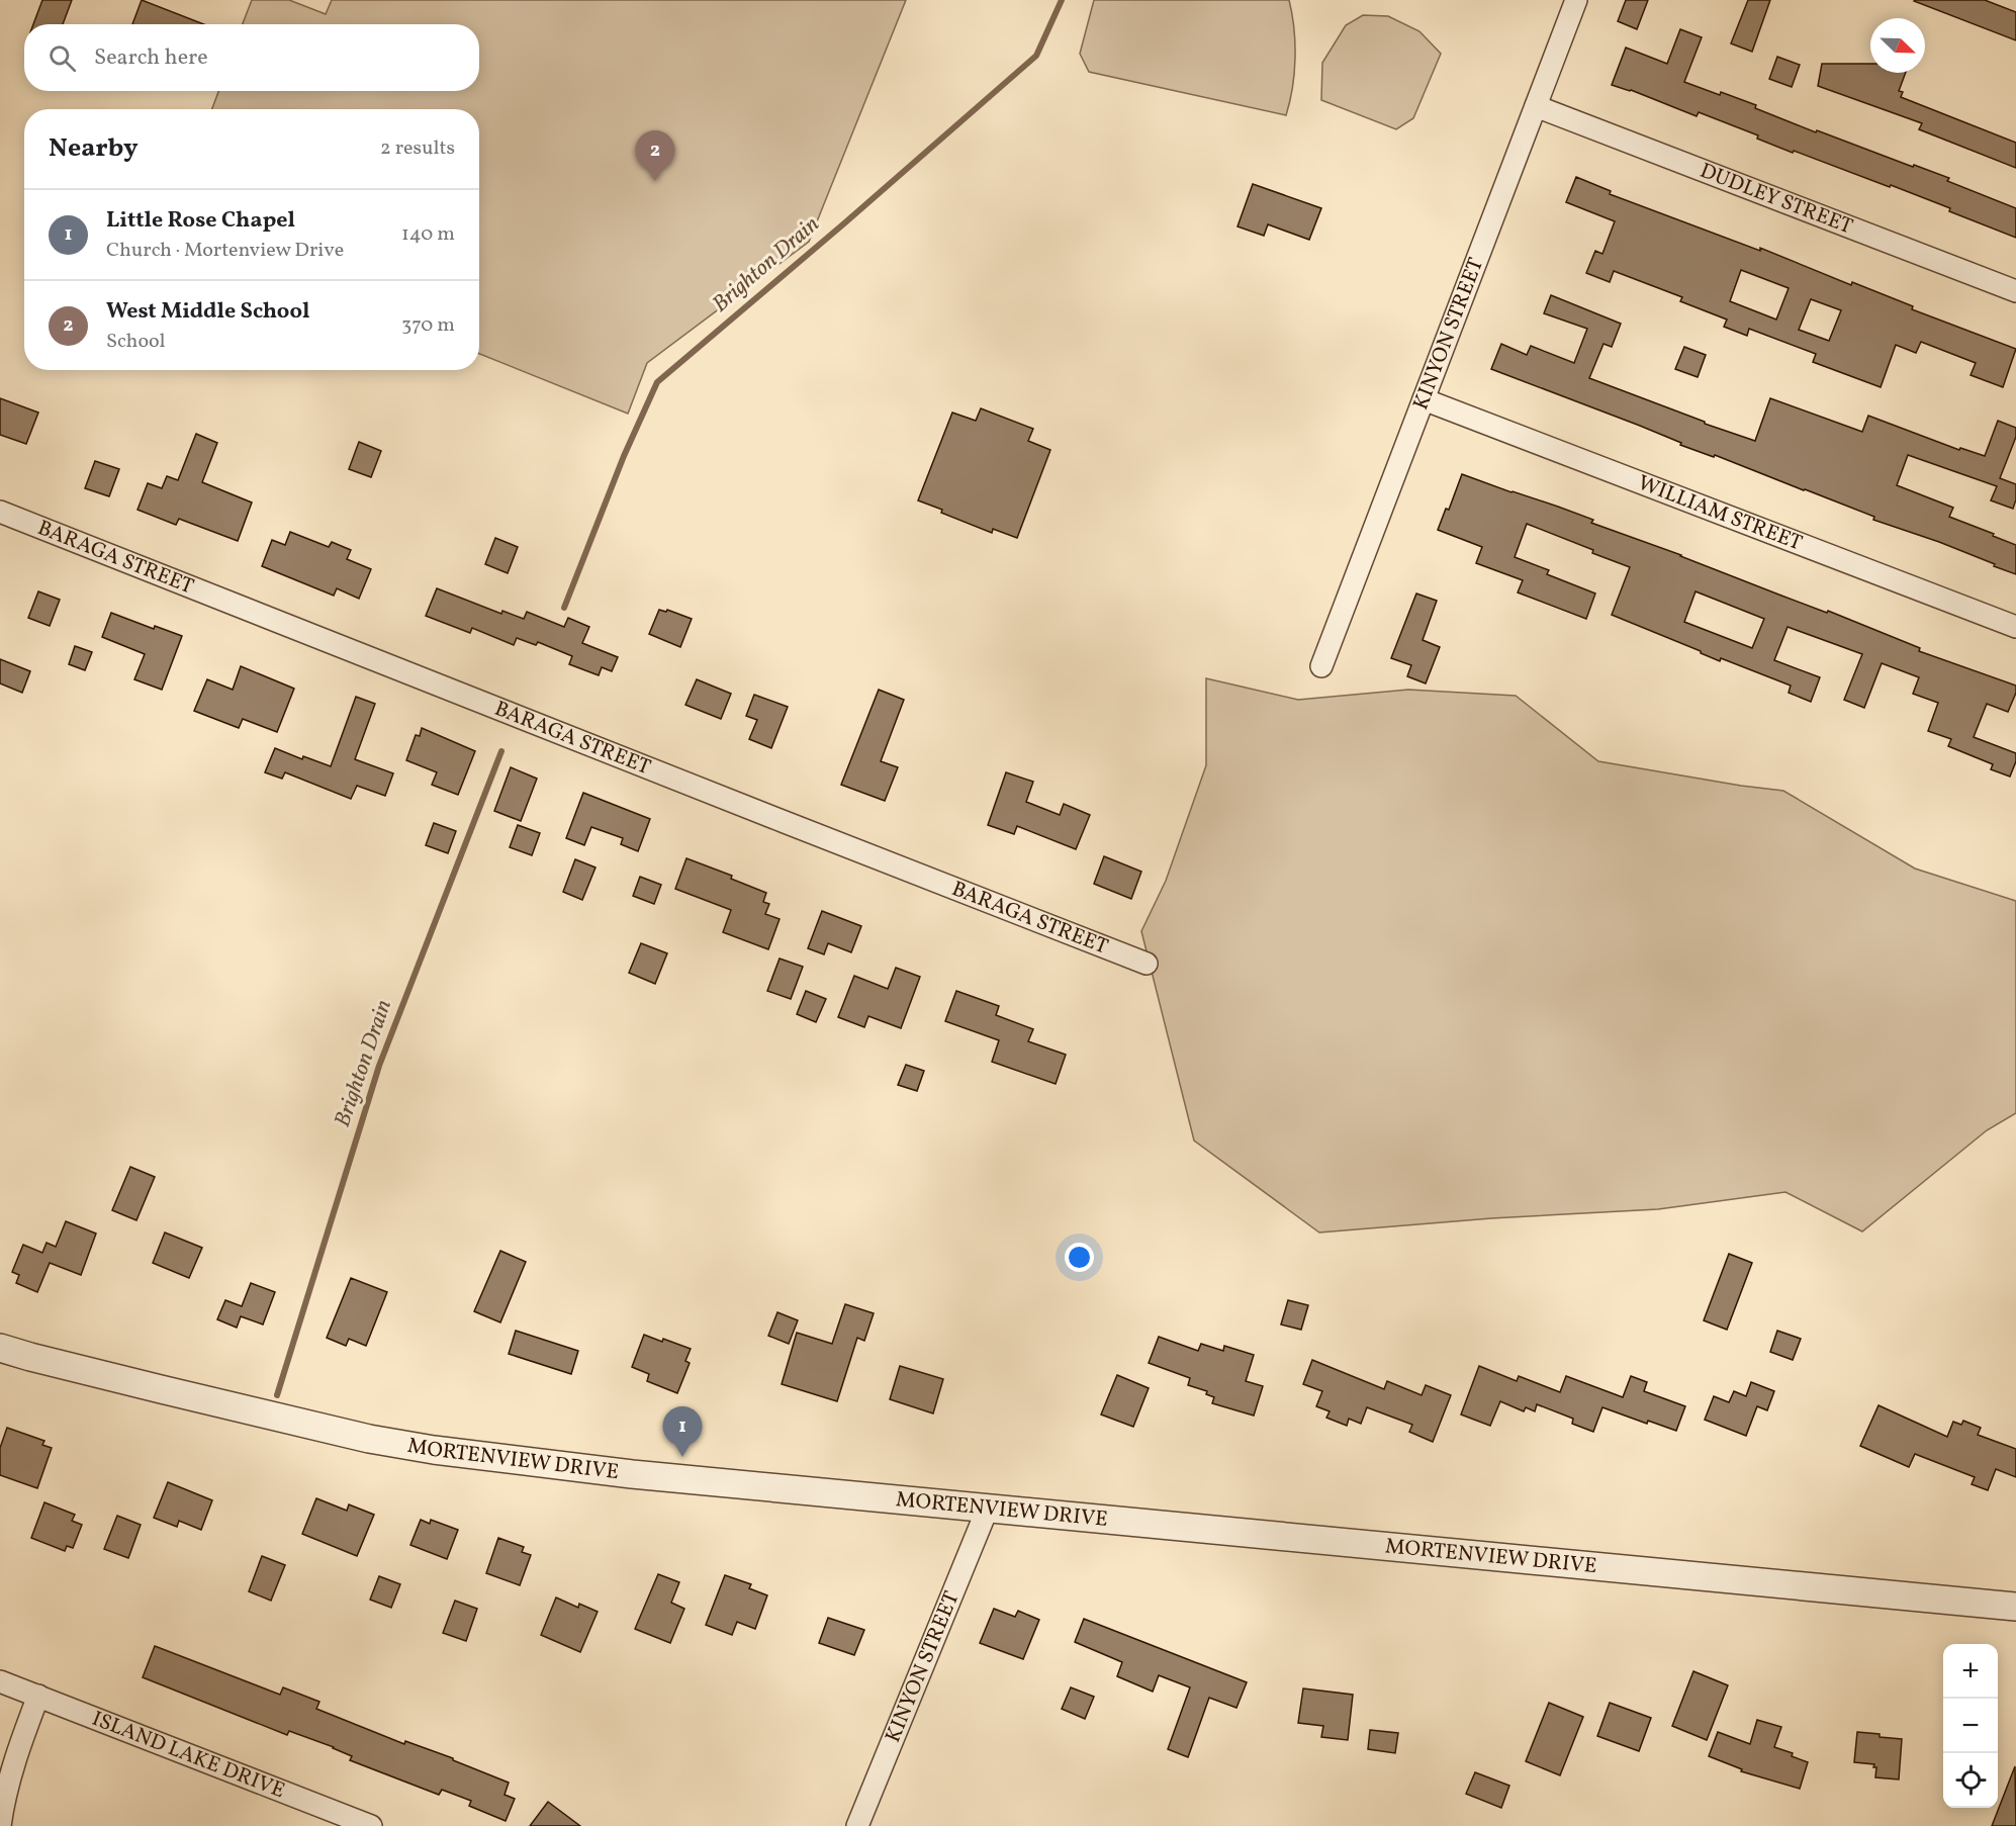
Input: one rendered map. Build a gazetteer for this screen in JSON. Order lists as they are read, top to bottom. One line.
{"streets":{"street":["DUDLEY STREET","KINYON STREET","WILLIAM STREET","BARAGA STREET","MORTENVIEW DRIVE","ISLAND LAKE DRIVE"]},"crossings":[["DUDLEY STREET","KINYON STREET"],["KINYON STREET","WILLIAM STREET"],["KINYON STREET","MORTENVIEW DRIVE"]],"water":["Brighton Drain"],"north":"bottom right","page":{"search":"Search here","heading":["Nearby","2 results"],"pins":["2","1"],"list":[{"mark":"1","name":"Little Rose Chapel","note":"Church · Mortenview Drive","value":"140 m"},{"mark":"2","name":"West Middle School","note":"School","value":"370 m"}],"map_buttons":["+","−"]}}
